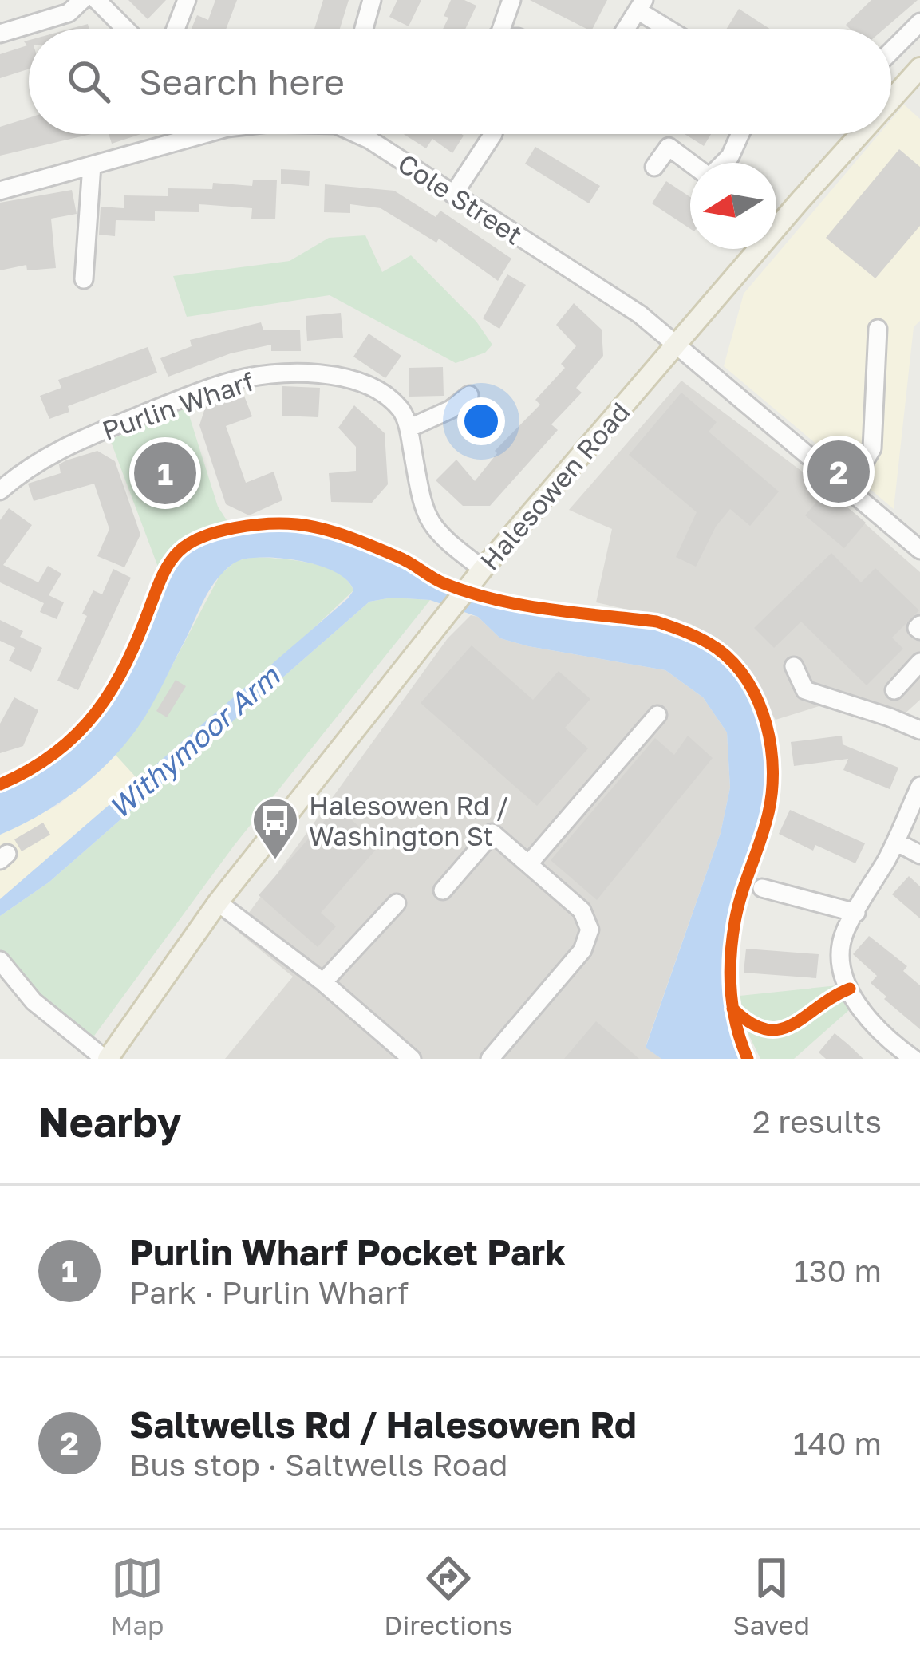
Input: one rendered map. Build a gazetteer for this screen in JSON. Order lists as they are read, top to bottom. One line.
{"streets":{"main road":["Halesowen Road"],"street":["Cole Street","Purlin Wharf"]},"crossings":[["Cole Street","Halesowen Road"],["Purlin Wharf","Halesowen Road"]],"water":["Withymoor Arm"],"places":{"bus stop":["Halesowen Rd / Washington St"]},"north":"left","page":{"search":"Search here","pins":["2","1"],"heading":["Nearby","2 results"],"list":[{"mark":"1","name":"Purlin Wharf Pocket Park","note":"Park · Purlin Wharf","value":"130 m"},{"mark":"2","name":"Saltwells Rd / Halesowen Rd","note":"Bus stop · Saltwells Road","value":"140 m"}],"nav":["Map","Directions","Saved"]}}
